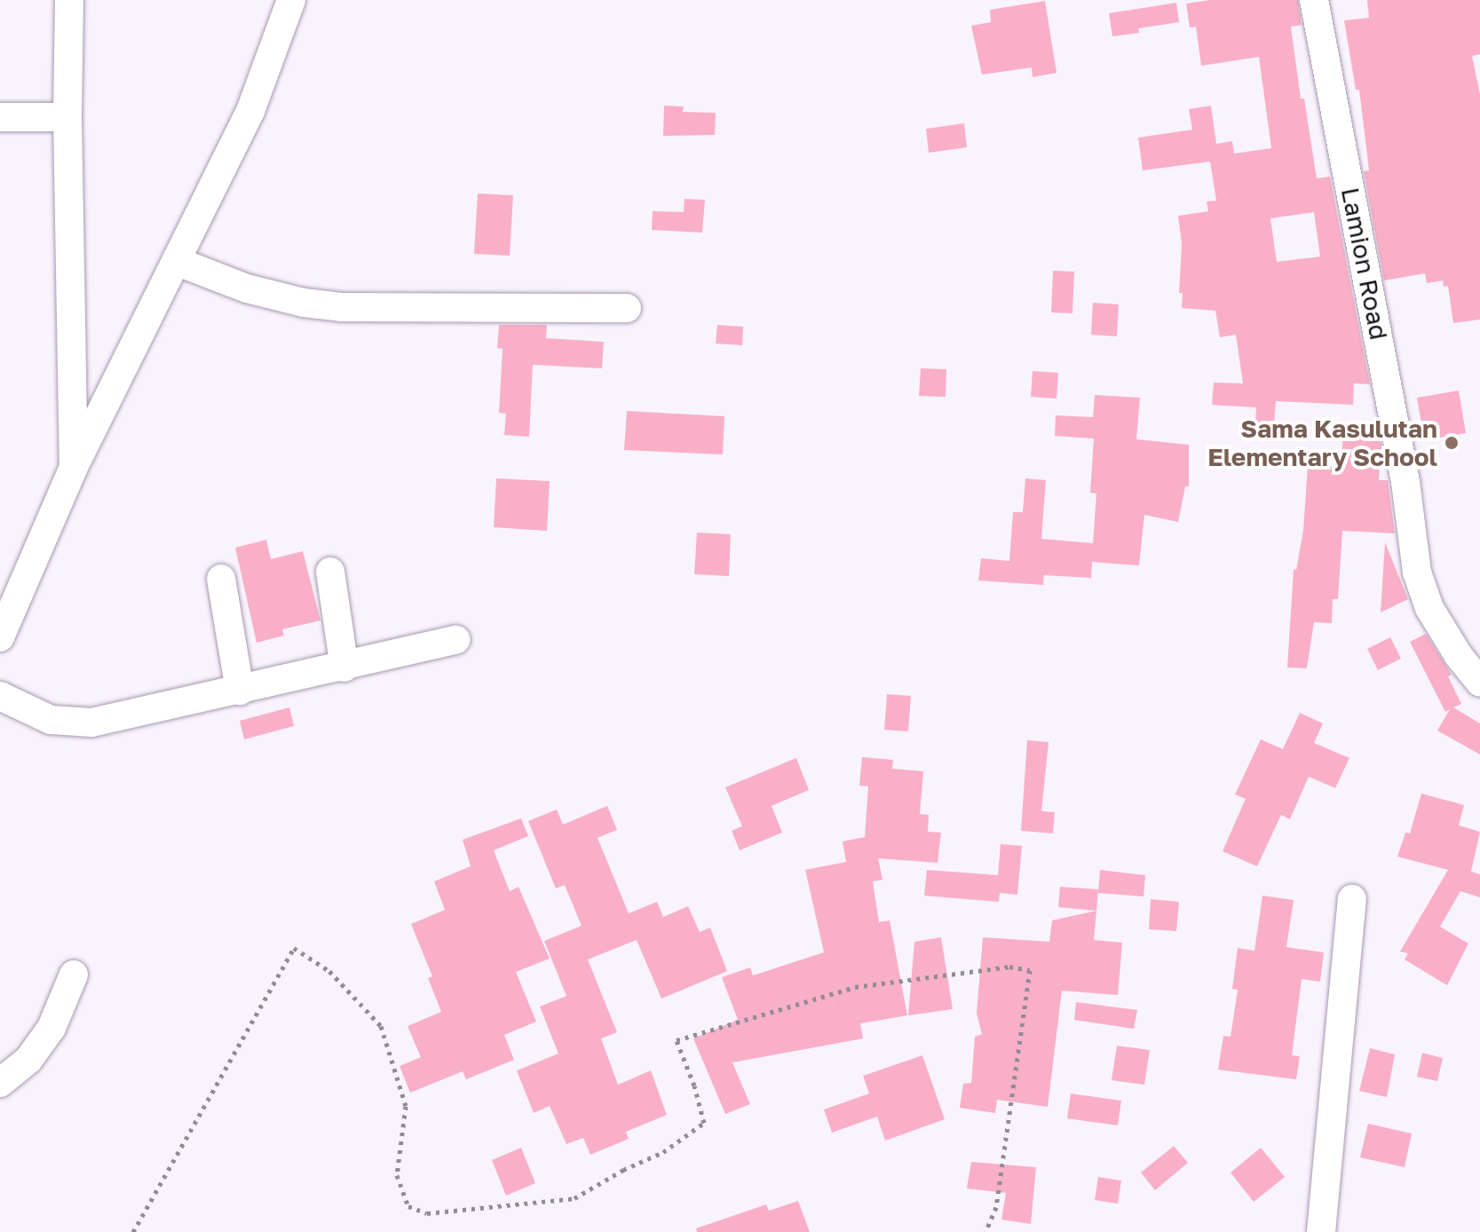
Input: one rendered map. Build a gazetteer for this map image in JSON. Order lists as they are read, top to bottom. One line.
{"streets":{"street":["Lamion Road"]},"places":["Sama Kasulutan Elementary School"]}
